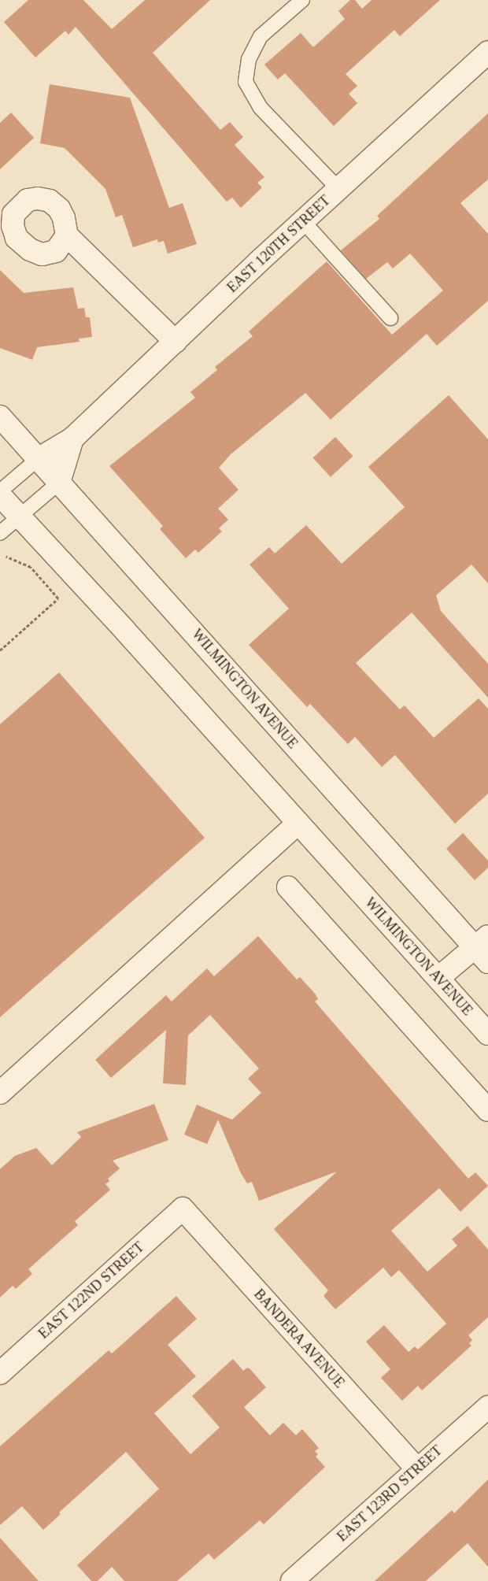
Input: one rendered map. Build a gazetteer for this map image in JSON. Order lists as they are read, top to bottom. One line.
{"streets":{"street":["EAST 120TH STREET","WILMINGTON AVENUE","EAST 122ND STREET","BANDERA AVENUE","EAST 123RD STREET"]},"crossings":[["EAST 120TH STREET","WILMINGTON AVENUE"],["EAST 122ND STREET","BANDERA AVENUE"],["BANDERA AVENUE","EAST 123RD STREET"]]}
